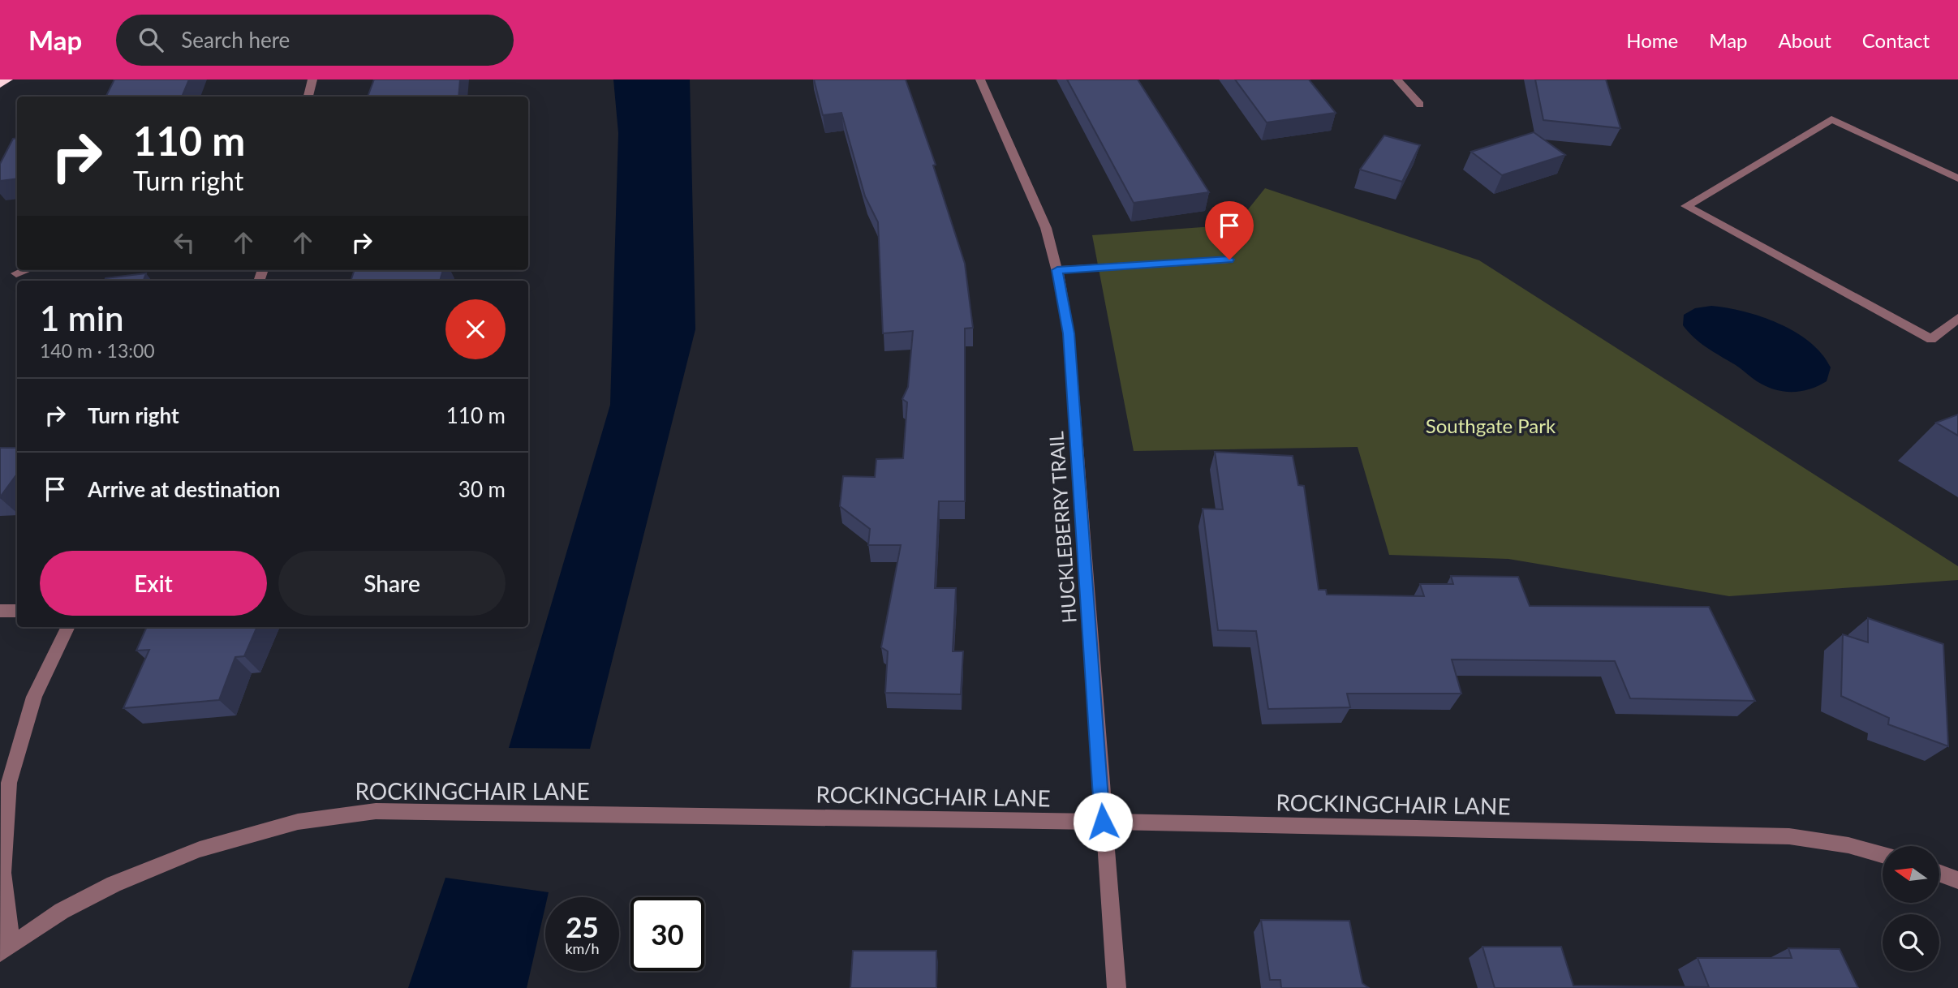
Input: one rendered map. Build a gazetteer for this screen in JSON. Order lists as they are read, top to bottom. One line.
{"streets":{"street":["HUCKLEBERRY TRAIL","ROCKINGCHAIR LANE"]},"crossings":[["HUCKLEBERRY TRAIL","ROCKINGCHAIR LANE"]],"parks":["Southgate Park"],"north":"left","page":{"header":"Map","search":"Search here","nav":["Home","Map","About","Contact"],"turn":["110 m","Turn right"],"heading":["1 min","140 m · 13:00"],"list":[{"name":"Turn right","value":"110 m"},{"name":"Arrive at destination","value":"30 m"}],"buttons":["Exit","Share"],"speed":"25 km/h","limit":"30"}}
